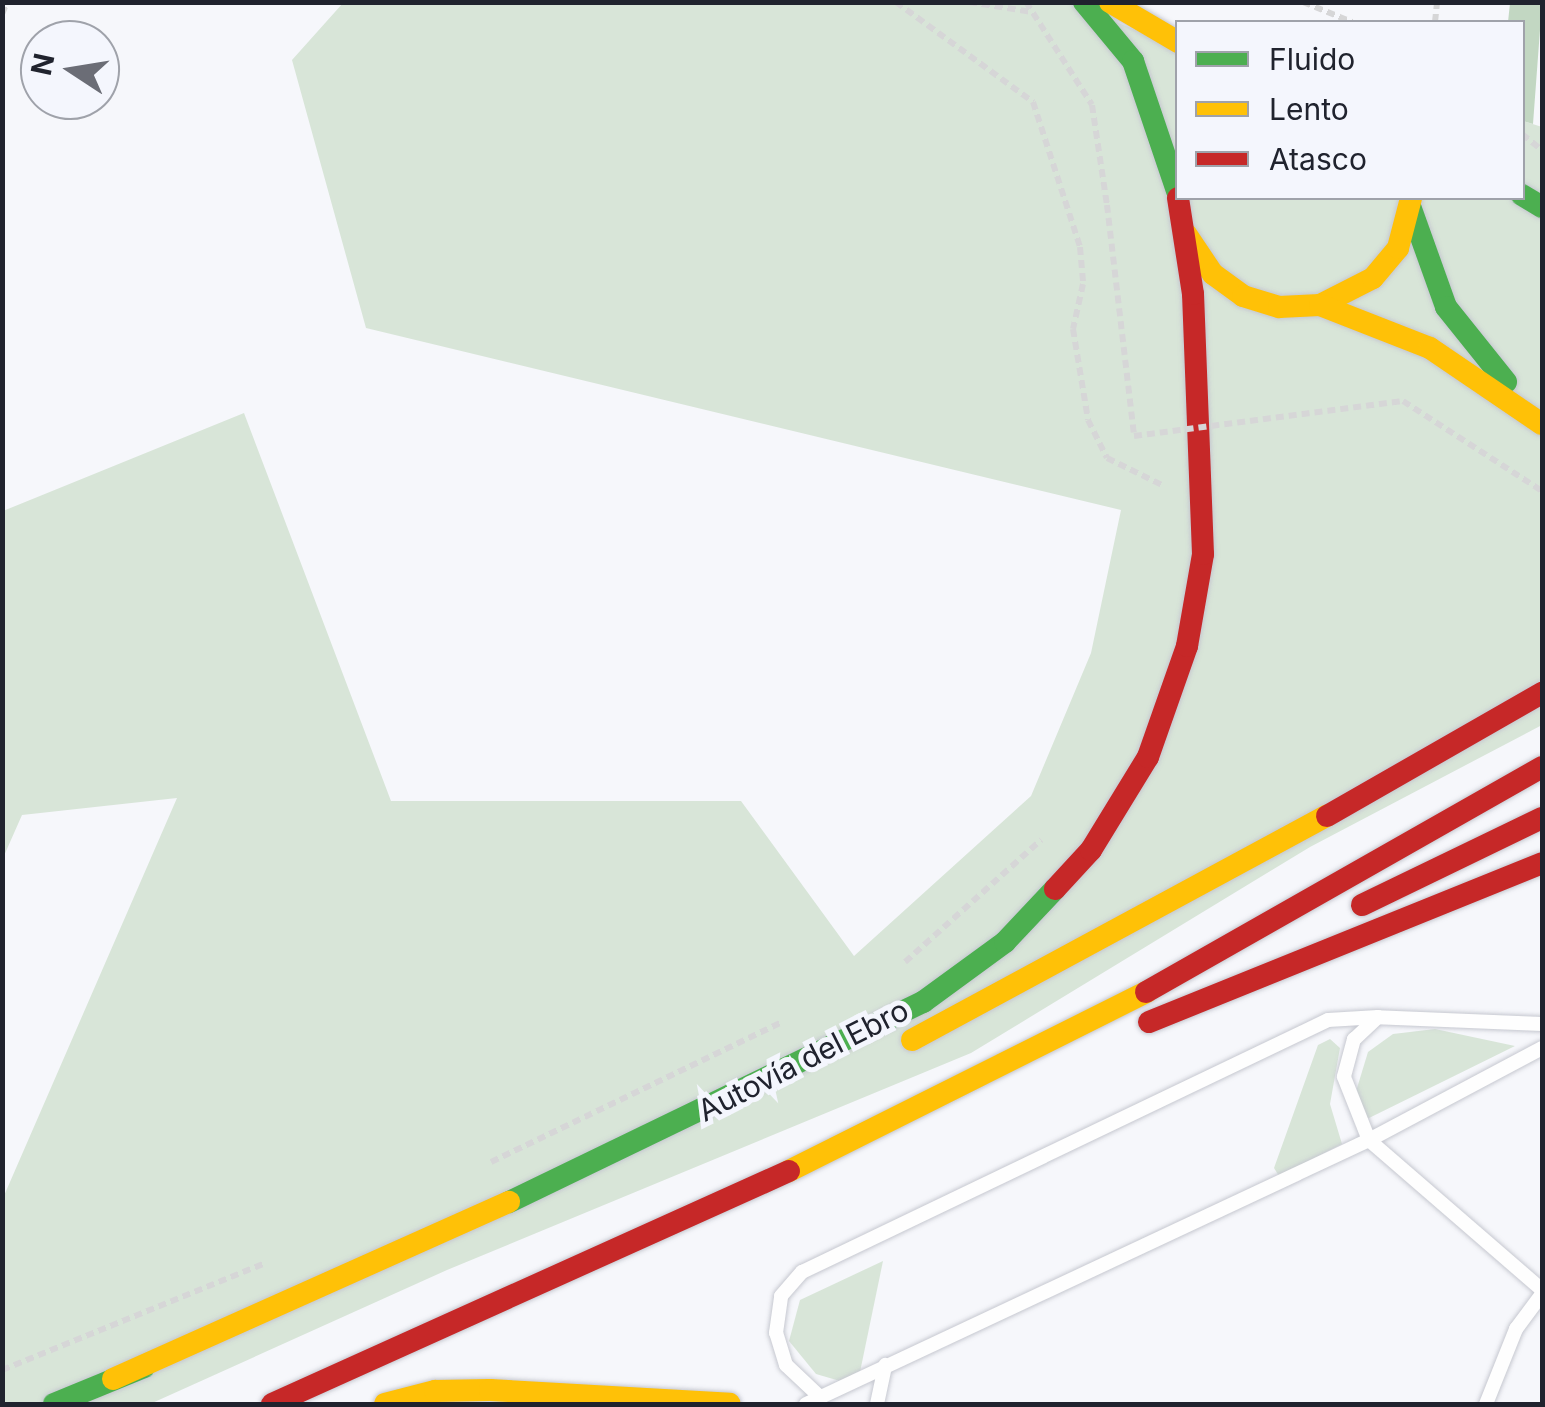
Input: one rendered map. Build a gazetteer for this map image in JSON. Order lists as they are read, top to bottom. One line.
{"streets":{"main road":["Autovía del Ebro"]},"legend":["Fluido","Lento","Atasco"],"north":"left"}
